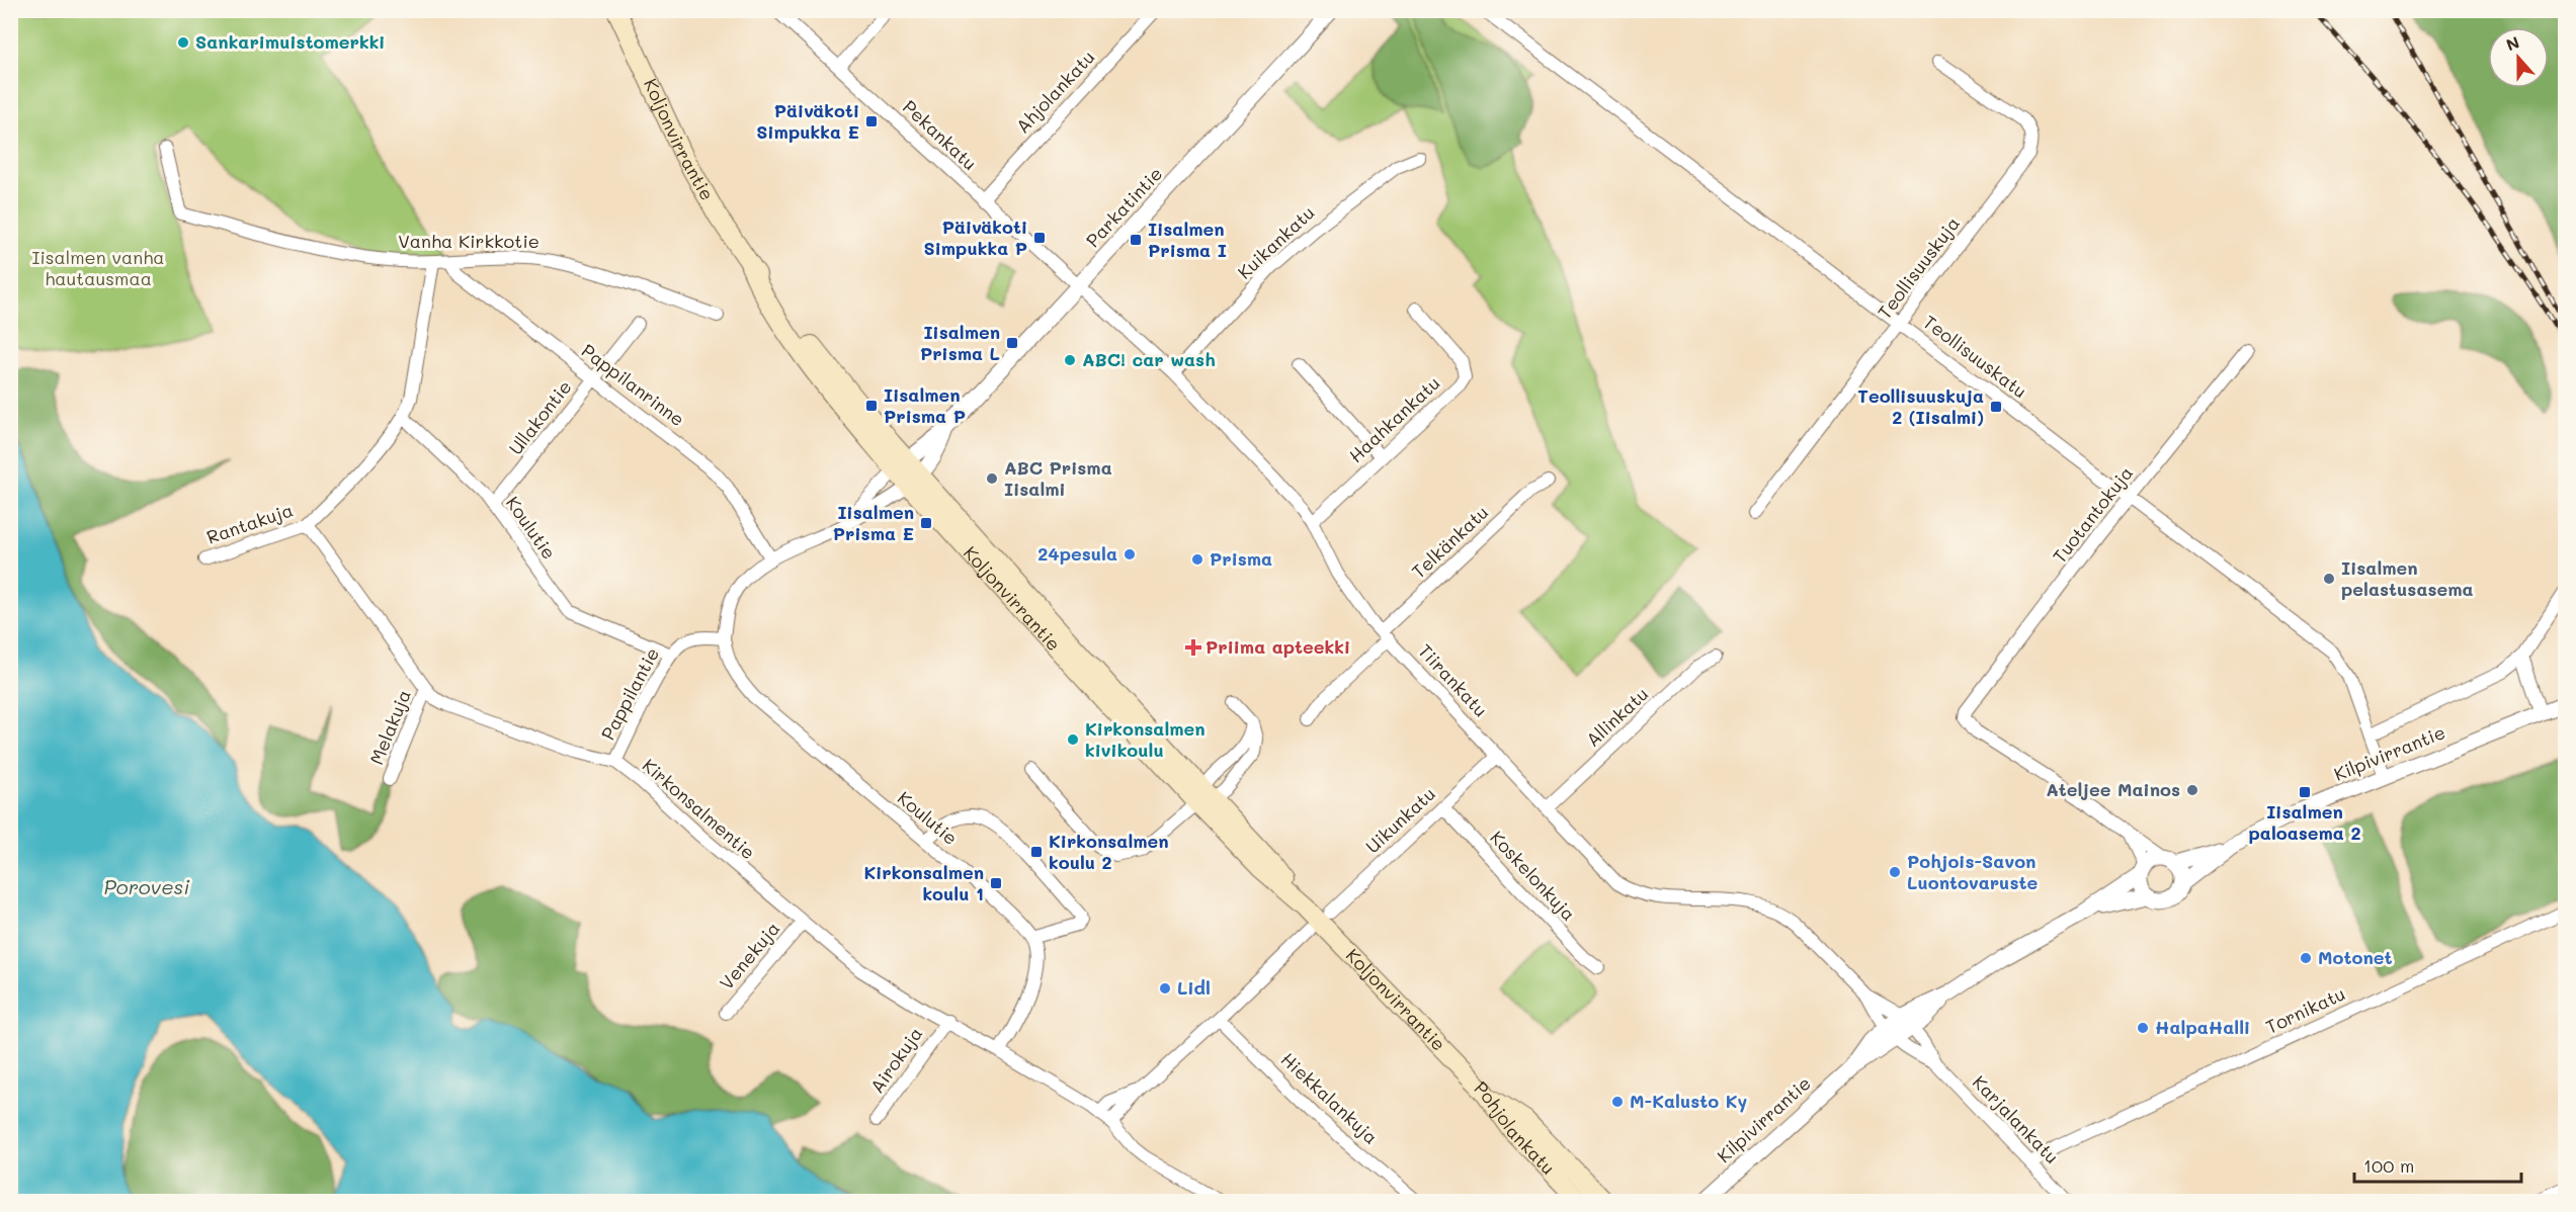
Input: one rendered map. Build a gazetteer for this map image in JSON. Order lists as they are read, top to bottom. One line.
{"streets":{"main road":["Koljonvirrantie","Pohjolankatu"],"street":["Ahjolankatu","Pekankatu","Parkatintie","Vanha Kirkkotie","Kuikankatu","Teollisuuskuja","Teollisuuskatu","Pappilanrinne","Ullakontie","Haahkankatu","Tuotantokuja","Rantakuja","Koulutie","Telkänkatu","Tiirankatu","Pappilantie","Allinkatu","Melakuja","Kilpivirrantie","Kirkonsalmentie","Uikunkatu","Koskelonkuja","Venekuja","Tornikatu","Airokuja","Hiekkalankuja","Karjalankatu"]},"crossings":[["Ahjolankatu","Pekankatu"],["Pekankatu","Parkatintie"],["Pekankatu","Tiirankatu"],["Koljonvirrantie","Parkatintie"],["Koljonvirrantie","Pohjolankatu"],["Parkatintie","Tiirankatu"],["Vanha Kirkkotie","Pappilanrinne"],["Kuikankatu","Tiirankatu"],["Teollisuuskuja","Teollisuuskatu"],["Teollisuuskatu","Tuotantokuja"],["Teollisuuskatu","Kilpivirrantie"],["Pappilanrinne","Ullakontie"],["Ullakontie","Koulutie"],["Haahkankatu","Tiirankatu"],["Rantakuja","Kirkonsalmentie"],["Koulutie","Pappilantie"],["Telkänkatu","Tiirankatu"],["Tiirankatu","Allinkatu"],["Tiirankatu","Kilpivirrantie"],["Tiirankatu","Uikunkatu"],["Tiirankatu","Karjalankatu"],["Pappilantie","Kirkonsalmentie"],["Melakuja","Kirkonsalmentie"],["Kilpivirrantie","Karjalankatu"],["Kirkonsalmentie","Venekuja"],["Kirkonsalmentie","Airokuja"],["Uikunkatu","Koskelonkuja"],["Tornikatu","Karjalankatu"]],"water":["Porovesi"],"parks":["Iisalmen vanha hautausmaa"],"places":{"other":["Sankarimuistomerkki","ABC! car wash","ABC Prisma Iisalmi","24pesula","Prisma","Iisalmen pelastusasema","Kirkonsalmen kivikoulu","Ateljee Mainos","Pohjois-Savon Luontovaruste","Motonet","Lidl","HalpaHalli","M-Kalusto Ky"],"transit":["Päiväkoti Simpukka E","Päiväkoti Simpukka P","Iisalmen Prisma I","Iisalmen Prisma L","Iisalmen Prisma P","Teollisuuskuja 2 (Iisalmi)","Iisalmen Prisma E","Iisalmen paloasema 2","Kirkonsalmen koulu 2","Kirkonsalmen koulu 1"],"health":["Priima apteekki"]},"scale_bar":"100 m","north":"top"}
